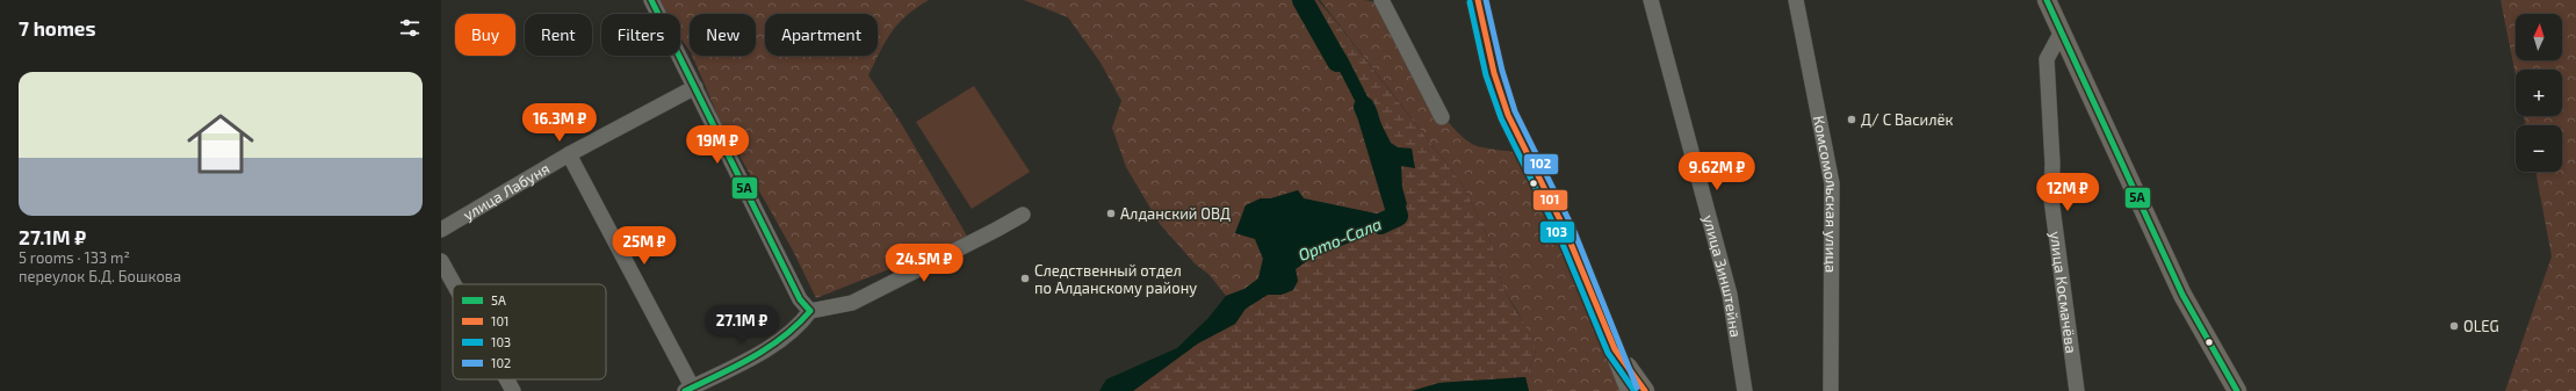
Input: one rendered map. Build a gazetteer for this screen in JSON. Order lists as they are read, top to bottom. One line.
{"streets":{"street":["улица Лабуня","Комсомольская улица","улица Зинштейна","улица Космачёва"]},"water":["Орто-Сала"],"places":["Д/ С Василёк","Алданский ОВД","Следственный отдел по Алданскому району","OLEG"],"lines":["transit line 5А","transit line 101","transit line 102","transit line 103"],"legend":["5А","101","103","102"],"north":"top","page":{"heading":"7 homes","map_buttons":["+","−"],"chip":["Buy","Rent","Filters","New","Apartment"],"list":[{"name":"27.1M ₽","note":"5 rooms · 133 m² · переулок Б.Д. Бошкова"}],"price":["16.3M ₽","19M ₽","9.62M ₽","12M ₽","25M ₽","24.5M ₽","27.1M ₽"]}}
